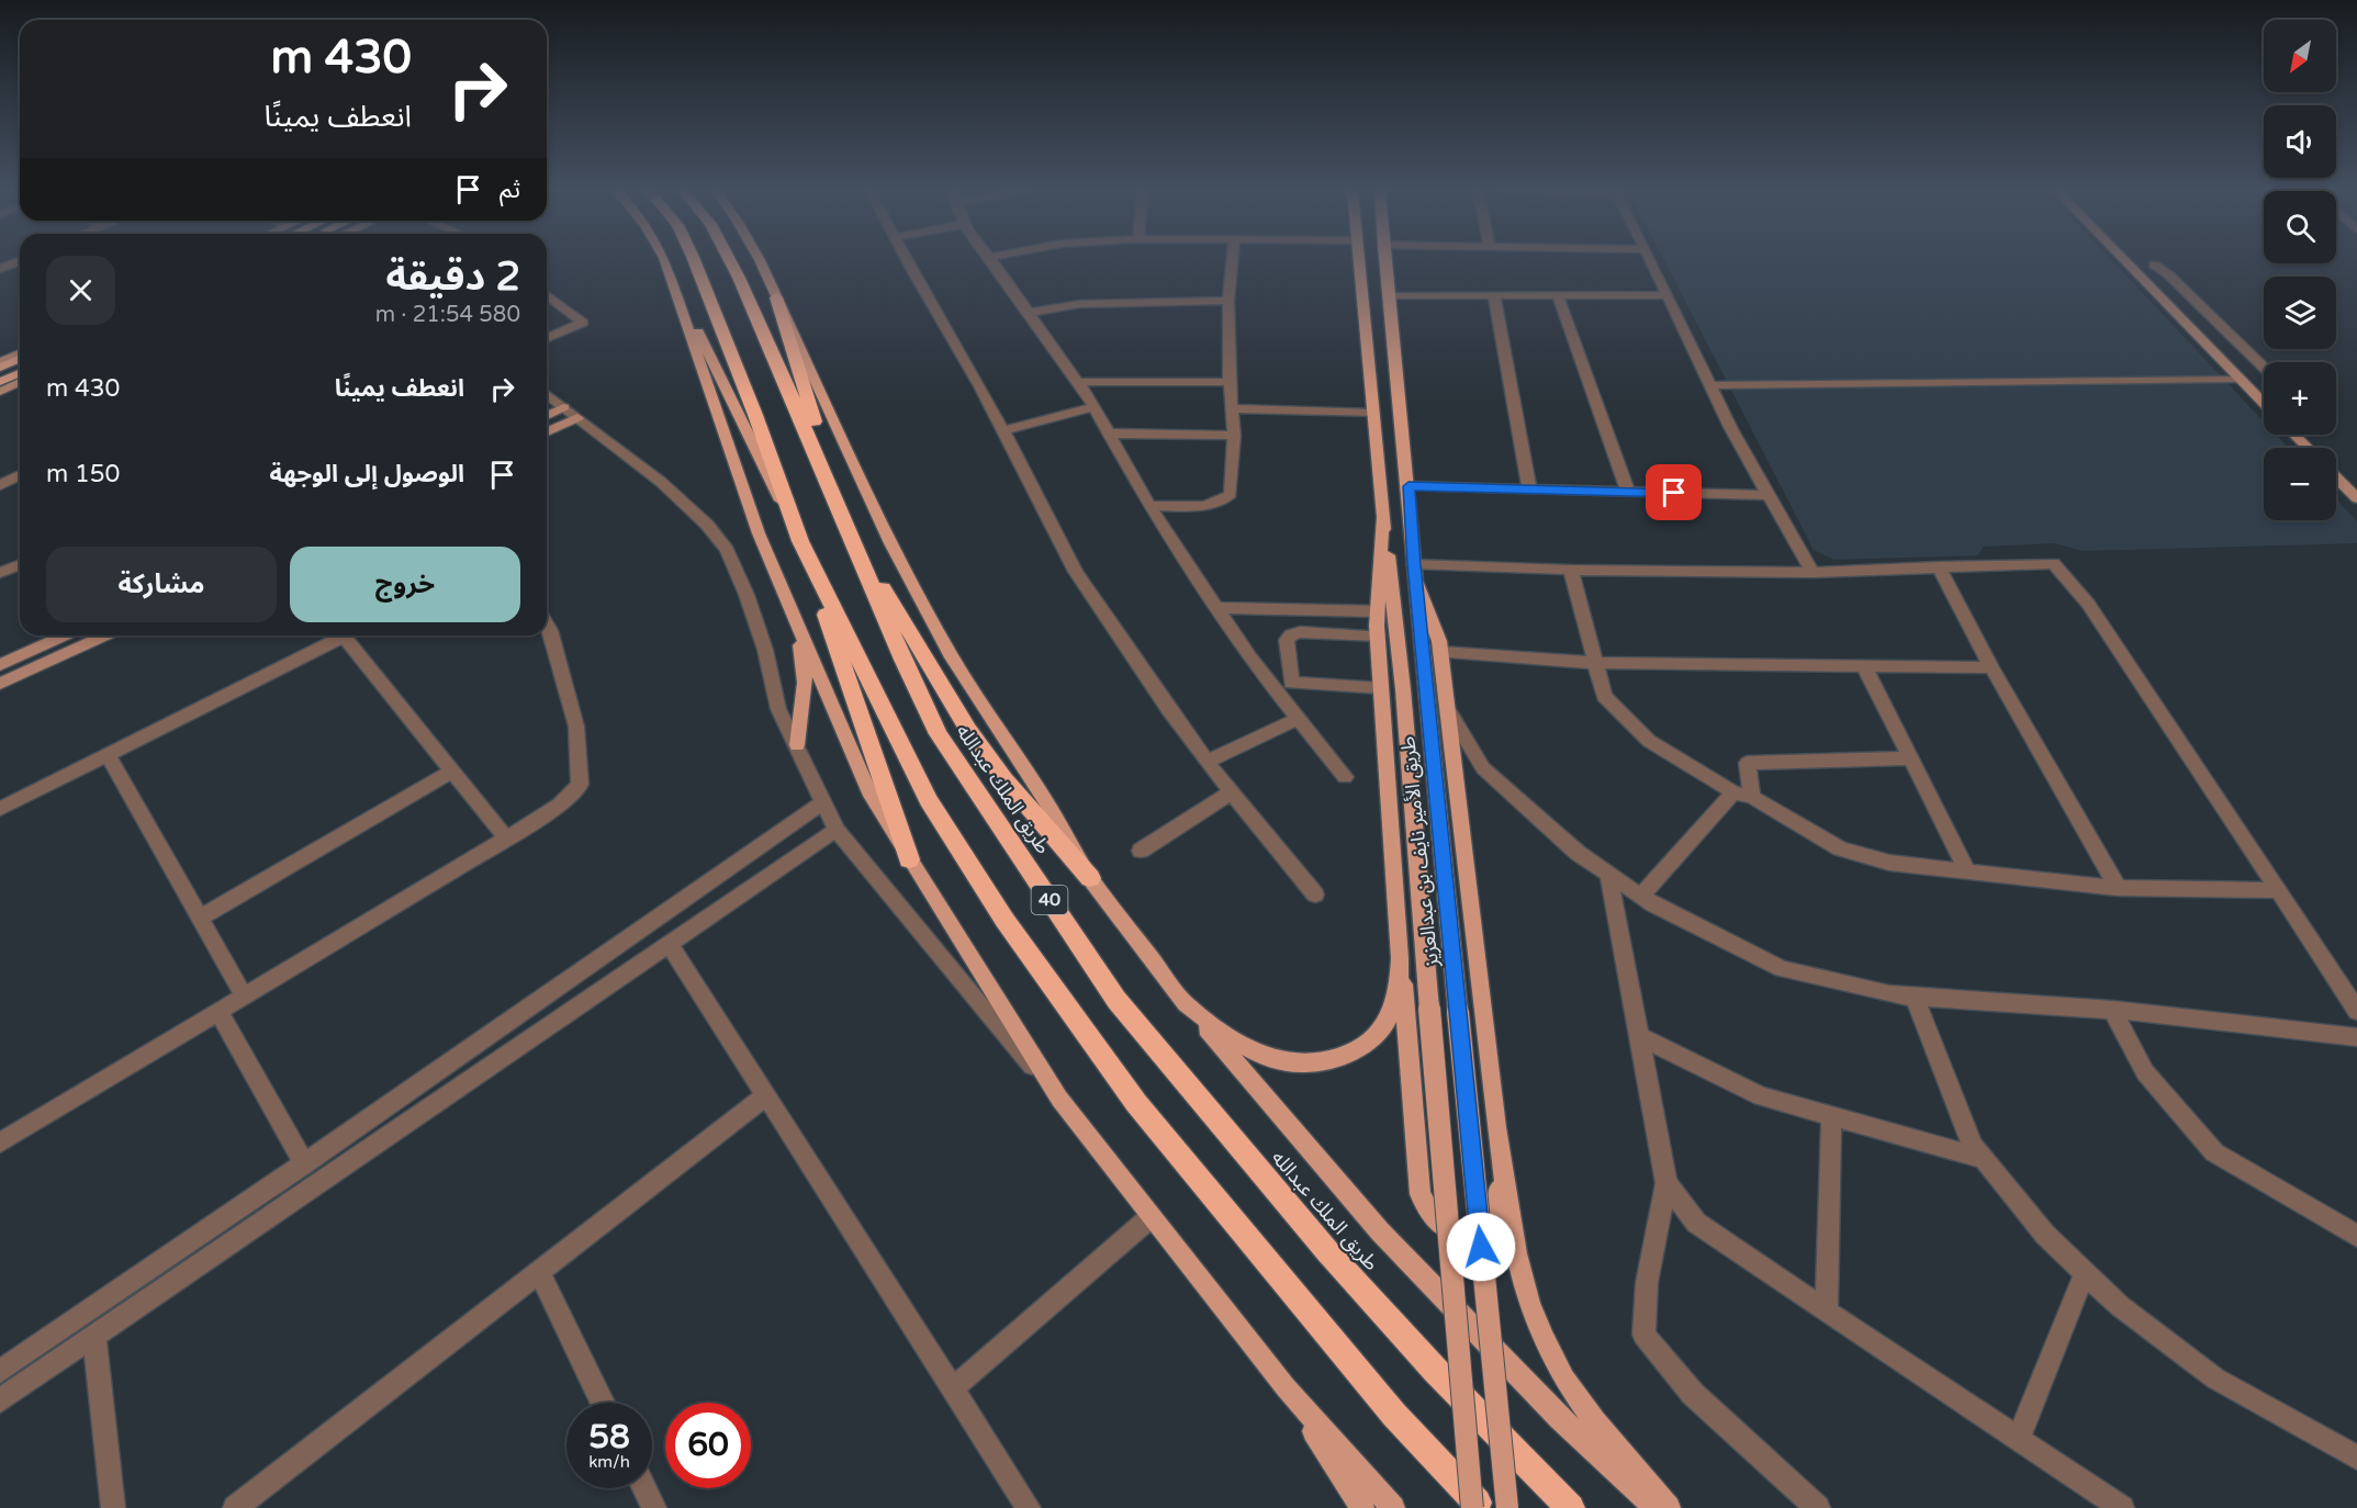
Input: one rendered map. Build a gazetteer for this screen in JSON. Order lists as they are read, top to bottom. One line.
{"streets":{"highway":["طريق الملك عبدالله","40"],"main road":["طريق الأمير نايف بن عبدالعزيز"]},"north":"bottom left","page":{"map_buttons":["+","−"],"turn":["430 m","انعطف يمينًا"],"then":"ثم","heading":["2 دقيقة","580 m · 21:54"],"list":[{"name":"انعطف يمينًا","value":"430 m"},{"name":"الوصول إلى الوجهة","value":"150 m"}],"buttons":["خروج","مشاركة"],"speed":"58 km/h","limit":"60"}}
